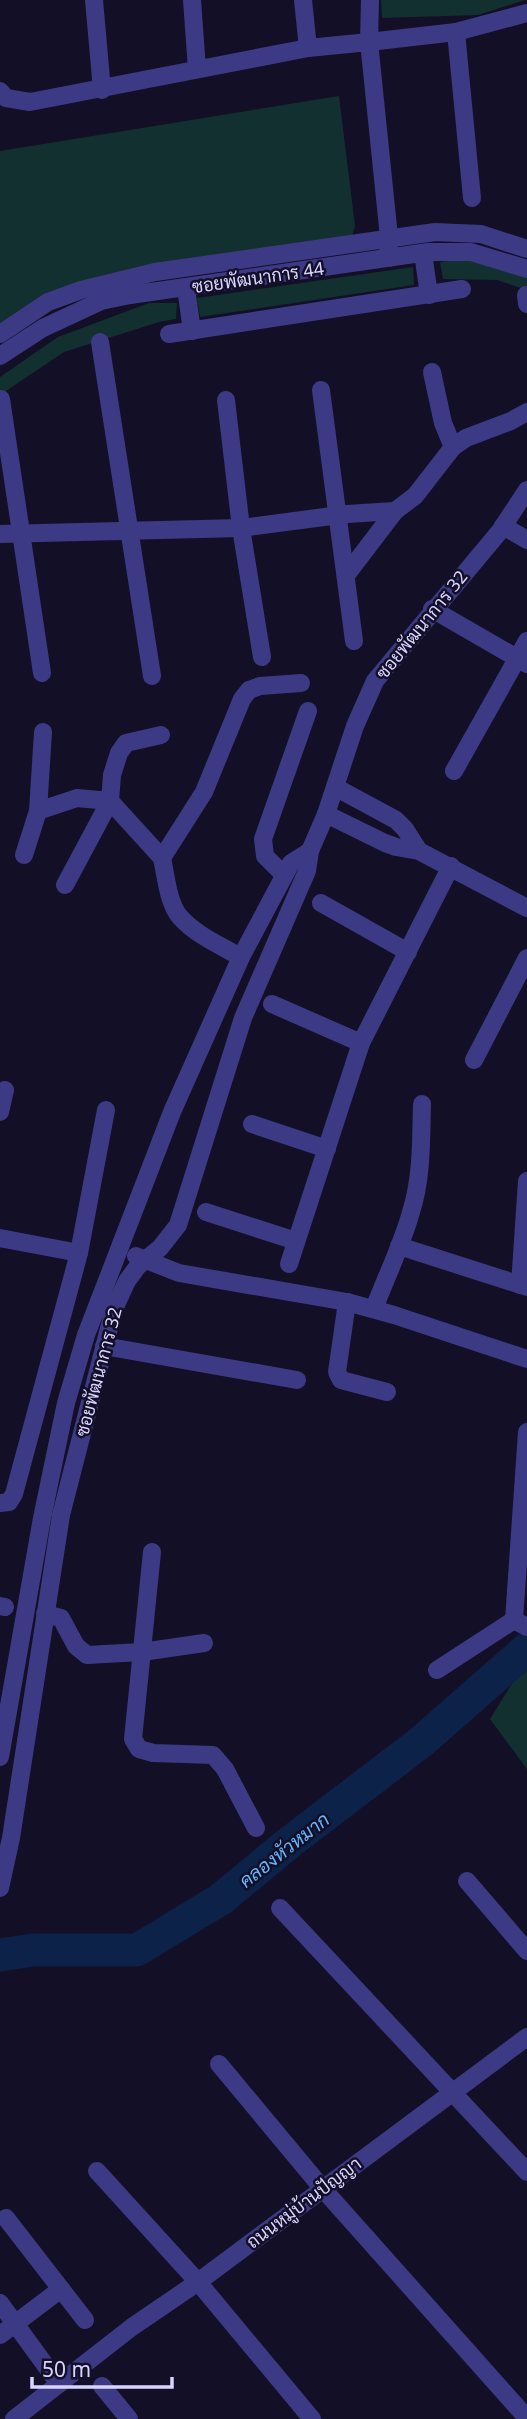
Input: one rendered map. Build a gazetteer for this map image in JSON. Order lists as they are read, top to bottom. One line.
{"streets":{"street":["ซอยพัฒนาการ 44","ซอยพัฒนาการ 32","ถนนหมู่บ้านปัญญา"]},"water":["คลองหัวหมาก"],"scale_bar":"50 m"}
